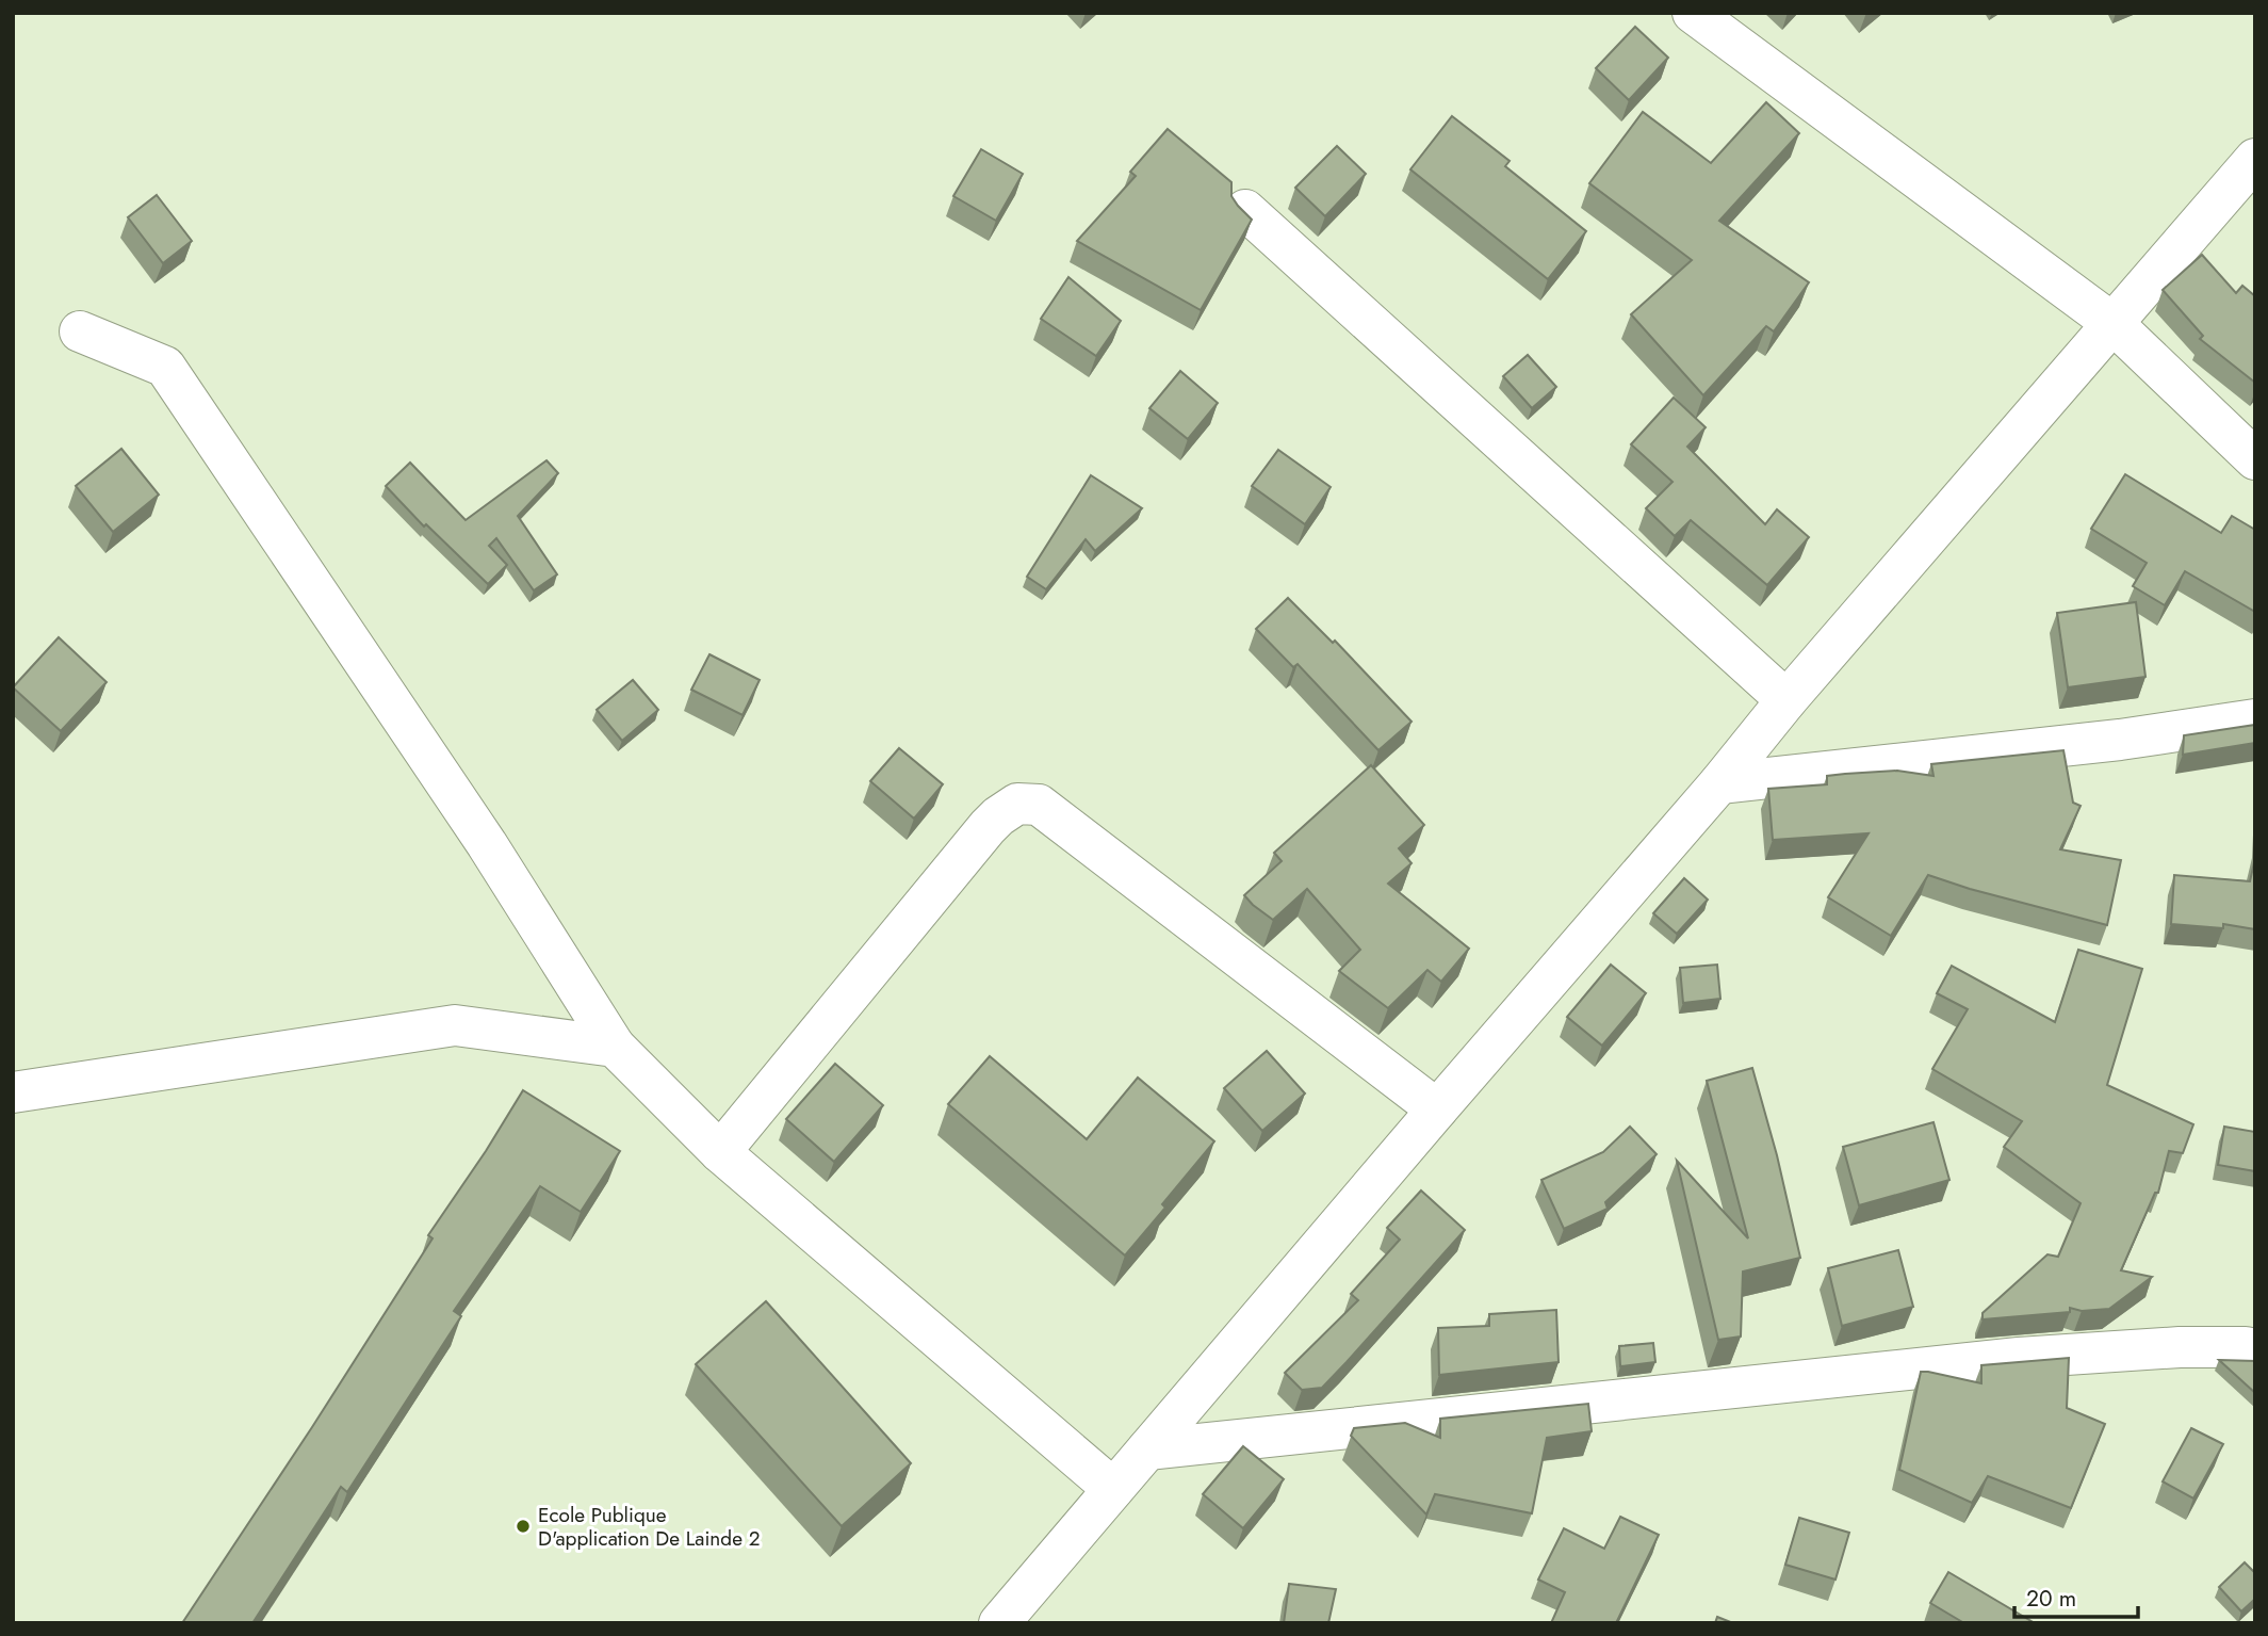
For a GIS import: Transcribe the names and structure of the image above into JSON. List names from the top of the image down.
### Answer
{
  "places": ["Ecole Publique D'application De Lainde 2"],
  "scale_bar": "20 m"
}
